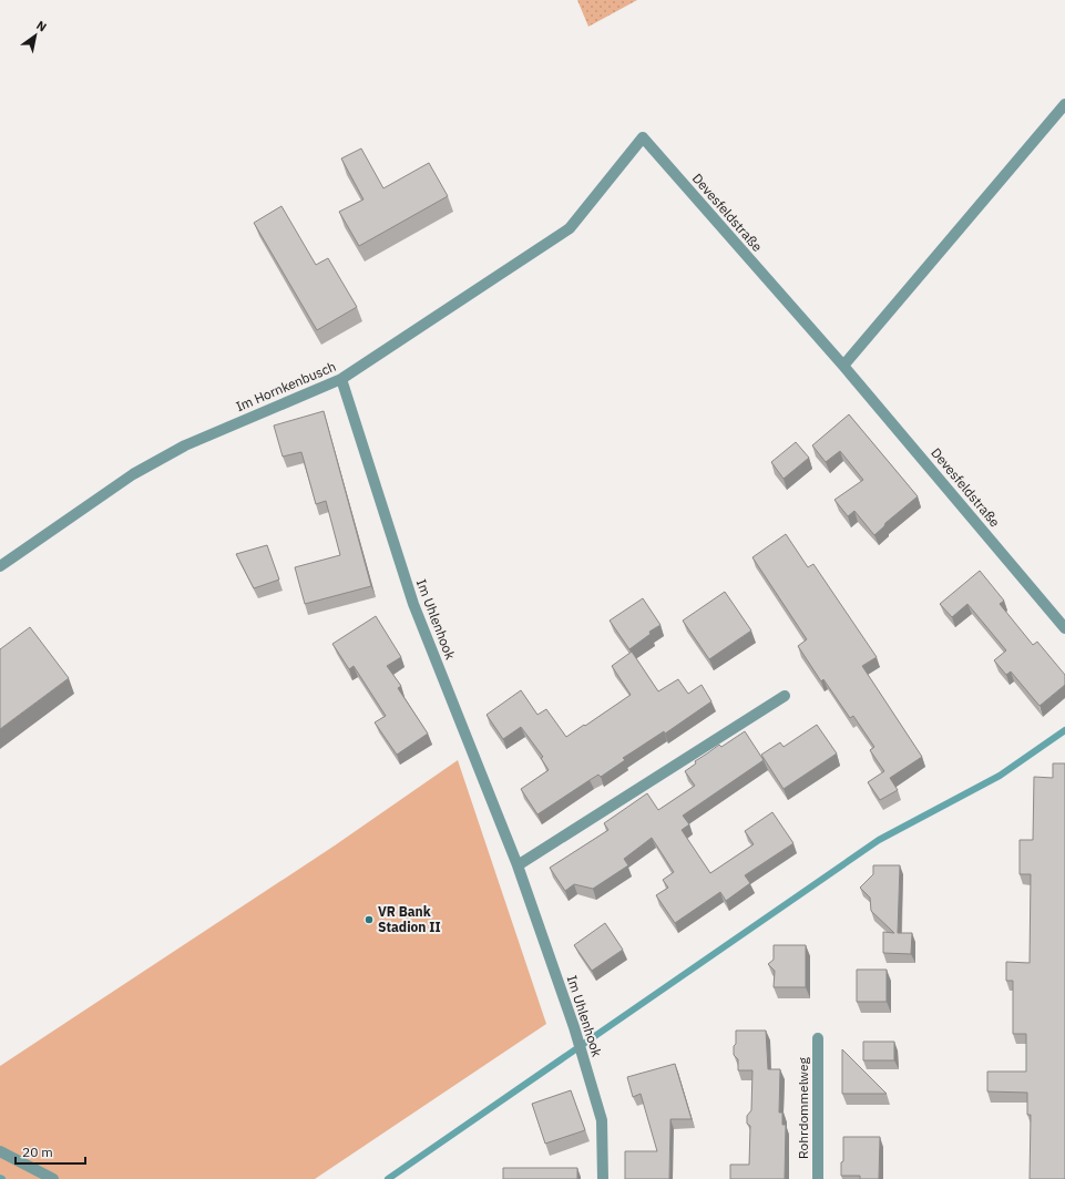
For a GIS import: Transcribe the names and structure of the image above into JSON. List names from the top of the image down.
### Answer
{
  "streets": {
    "street": [
      "Devesfeldstraße",
      "Im Hornkenbusch",
      "Im Uhlenhook",
      "Rohrdommelweg"
    ]
  },
  "crossings": [
    ["Devesfeldstraße", "Im Hornkenbusch"],
    ["Im Hornkenbusch", "Im Uhlenhook"]
  ],
  "places": ["VR Bank Stadion II"],
  "scale_bar": "20 m",
  "north": "top right"
}
